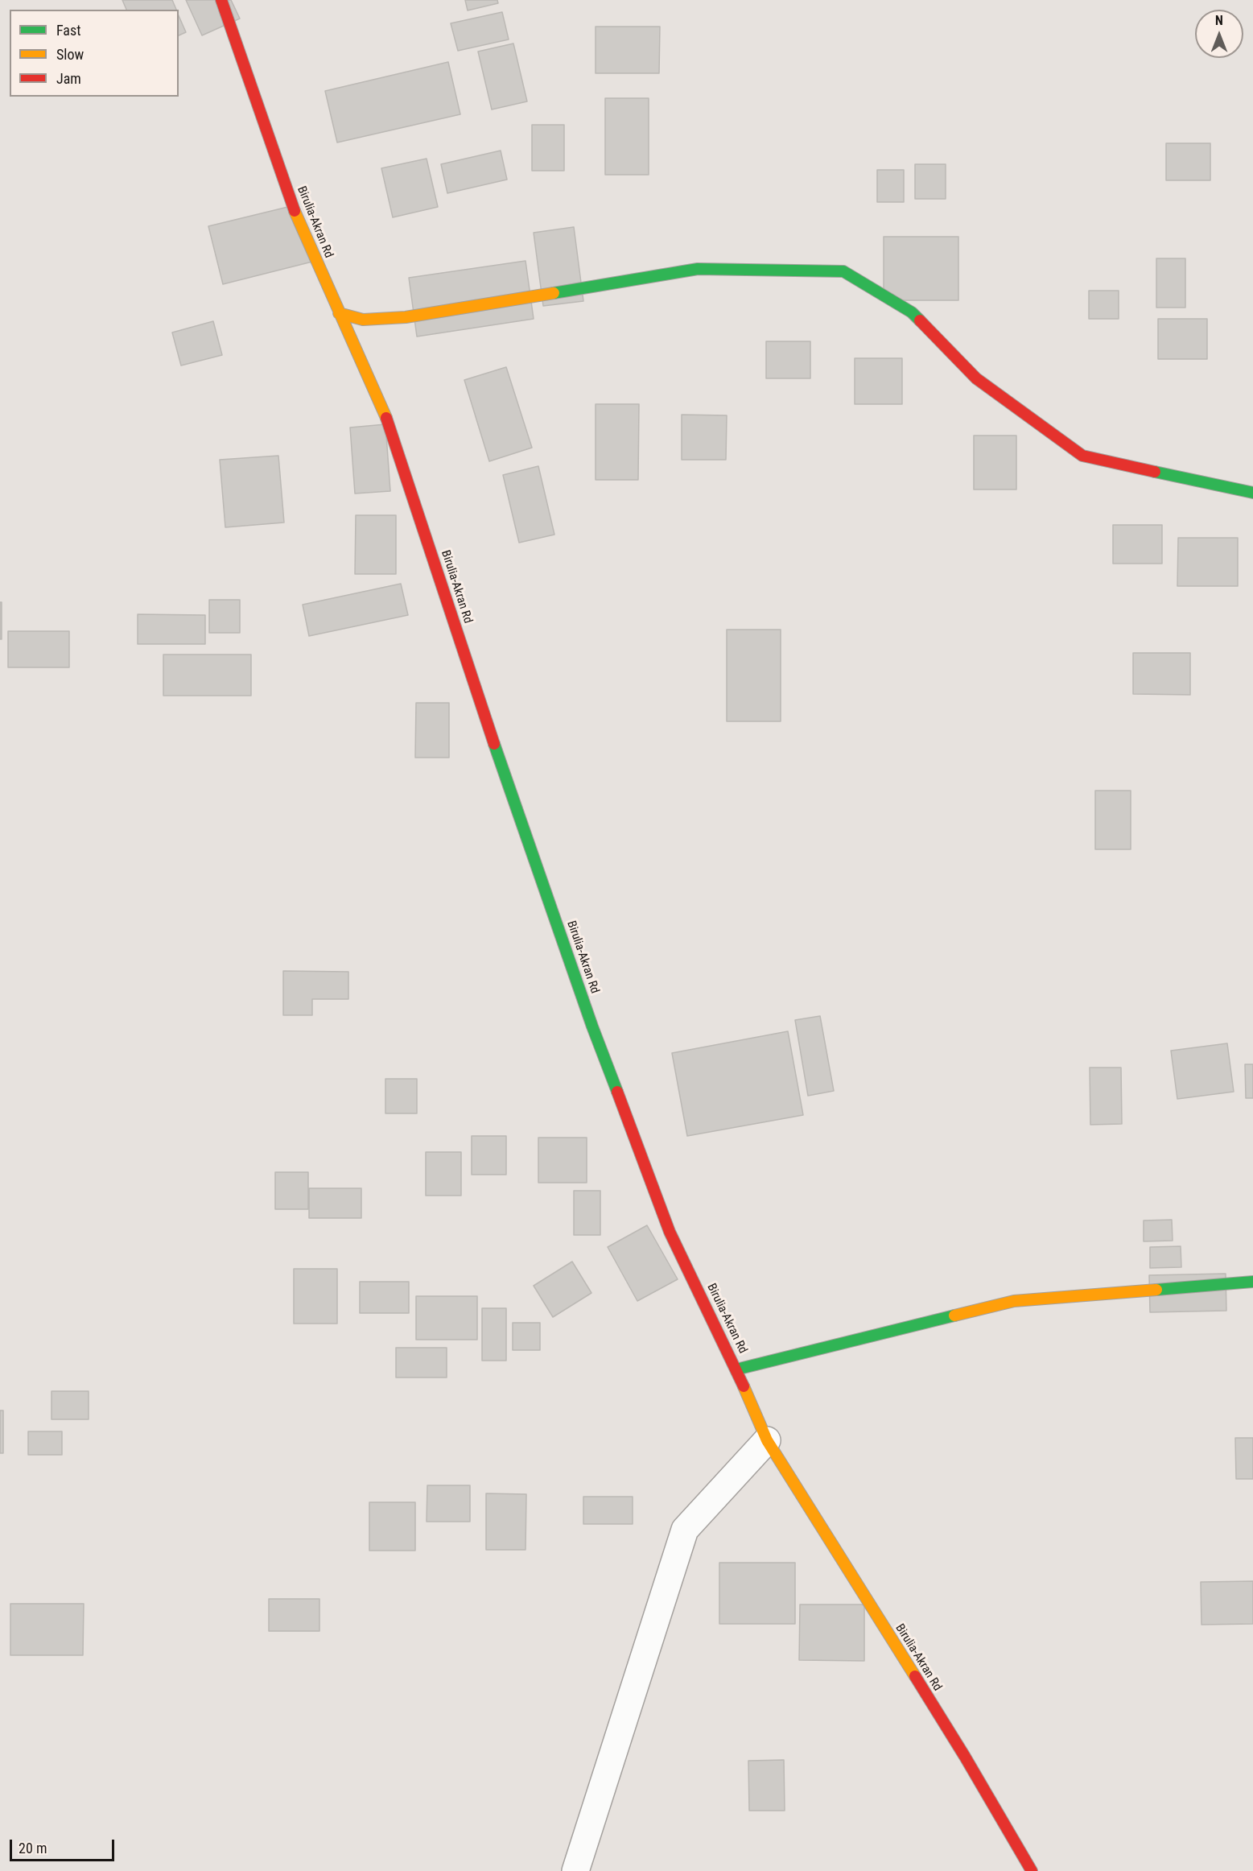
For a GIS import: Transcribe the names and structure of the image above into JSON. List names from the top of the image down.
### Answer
{
  "streets": {
    "street": ["Birulia-Akran Rd"]
  },
  "legend": ["Fast", "Slow", "Jam"],
  "scale_bar": "20 m",
  "north": "top"
}
